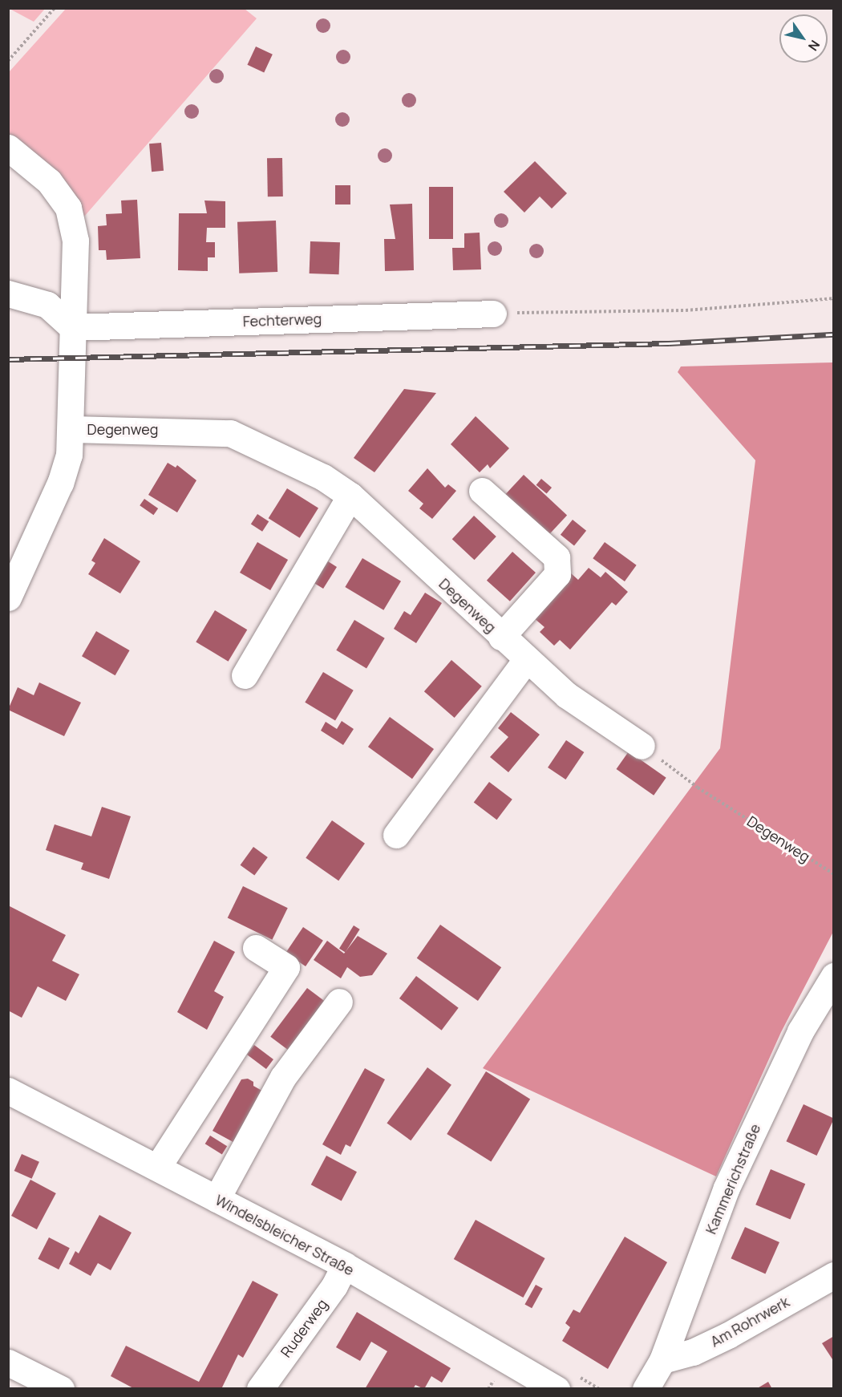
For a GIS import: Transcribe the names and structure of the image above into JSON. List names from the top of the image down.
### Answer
{
  "streets": {
    "street": [
      "Fechterweg",
      "Degenweg",
      "Kammerichstraße",
      "Windelsbleicher Straße",
      "Am Rohrwerk",
      "Ruderweg"
    ]
  },
  "crossings": [
    ["Kammerichstraße", "Am Rohrwerk"],
    ["Windelsbleicher Straße", "Ruderweg"]
  ],
  "north": "bottom right"
}
